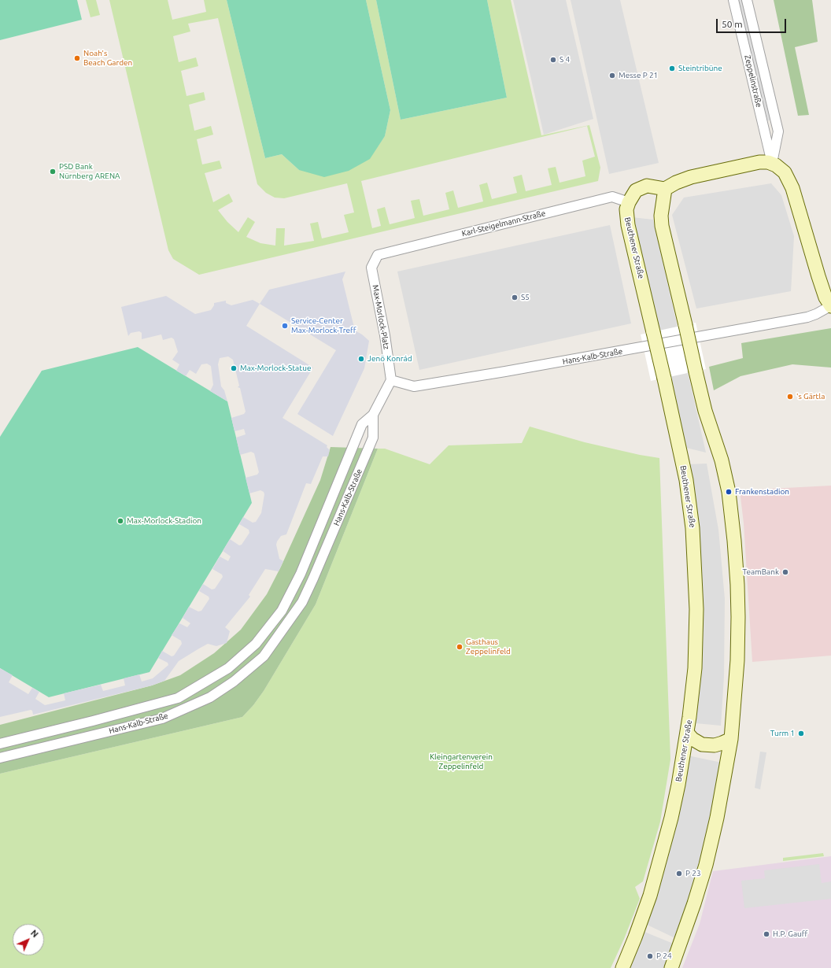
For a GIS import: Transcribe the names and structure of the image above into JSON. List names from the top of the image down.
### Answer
{
  "streets": {
    "main road": ["Beuthener Straße"],
    "street": [
      "Zeppelinstraße",
      "Karl-Steigelmann-Straße",
      "Max-Morlock-Platz",
      "Hans-Kalb-Straße"
    ]
  },
  "crossings": [
    ["Karl-Steigelmann-Straße", "Beuthener Straße"],
    ["Karl-Steigelmann-Straße", "Max-Morlock-Platz"],
    ["Max-Morlock-Platz", "Hans-Kalb-Straße"]
  ],
  "parks": ["Kleingartenverein Zeppelinfeld"],
  "places": [
    "Noah's Beach Garden",
    "S 4",
    "Steintribüne",
    "Messe P 21",
    "PSD Bank Nürnberg ARENA",
    "S5",
    "Service-Center Max-Morlock-Treff",
    "Jenö Konrád",
    "Max-Morlock-Statue",
    "'s Gärtla",
    "Frankenstadion",
    "Max-Morlock-Stadion",
    "TeamBank",
    "Gasthaus Zeppelinfeld",
    "Turm 1",
    "P 23",
    "H.P. Gauff",
    "P 24"
  ],
  "scale_bar": "50 m",
  "north": "top right"
}
